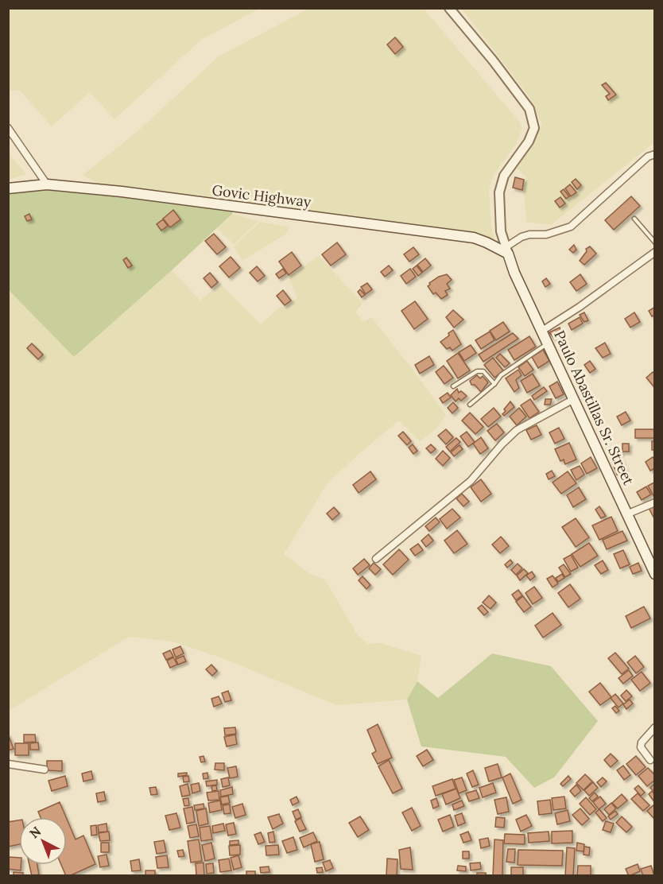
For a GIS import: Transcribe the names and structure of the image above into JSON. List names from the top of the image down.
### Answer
{
  "streets": {
    "main road": ["Govic Highway", "Paulo Abastillas Sr. Street"]
  },
  "crossings": [
    ["Govic Highway", "Paulo Abastillas Sr. Street"]
  ],
  "north": "top left"
}
